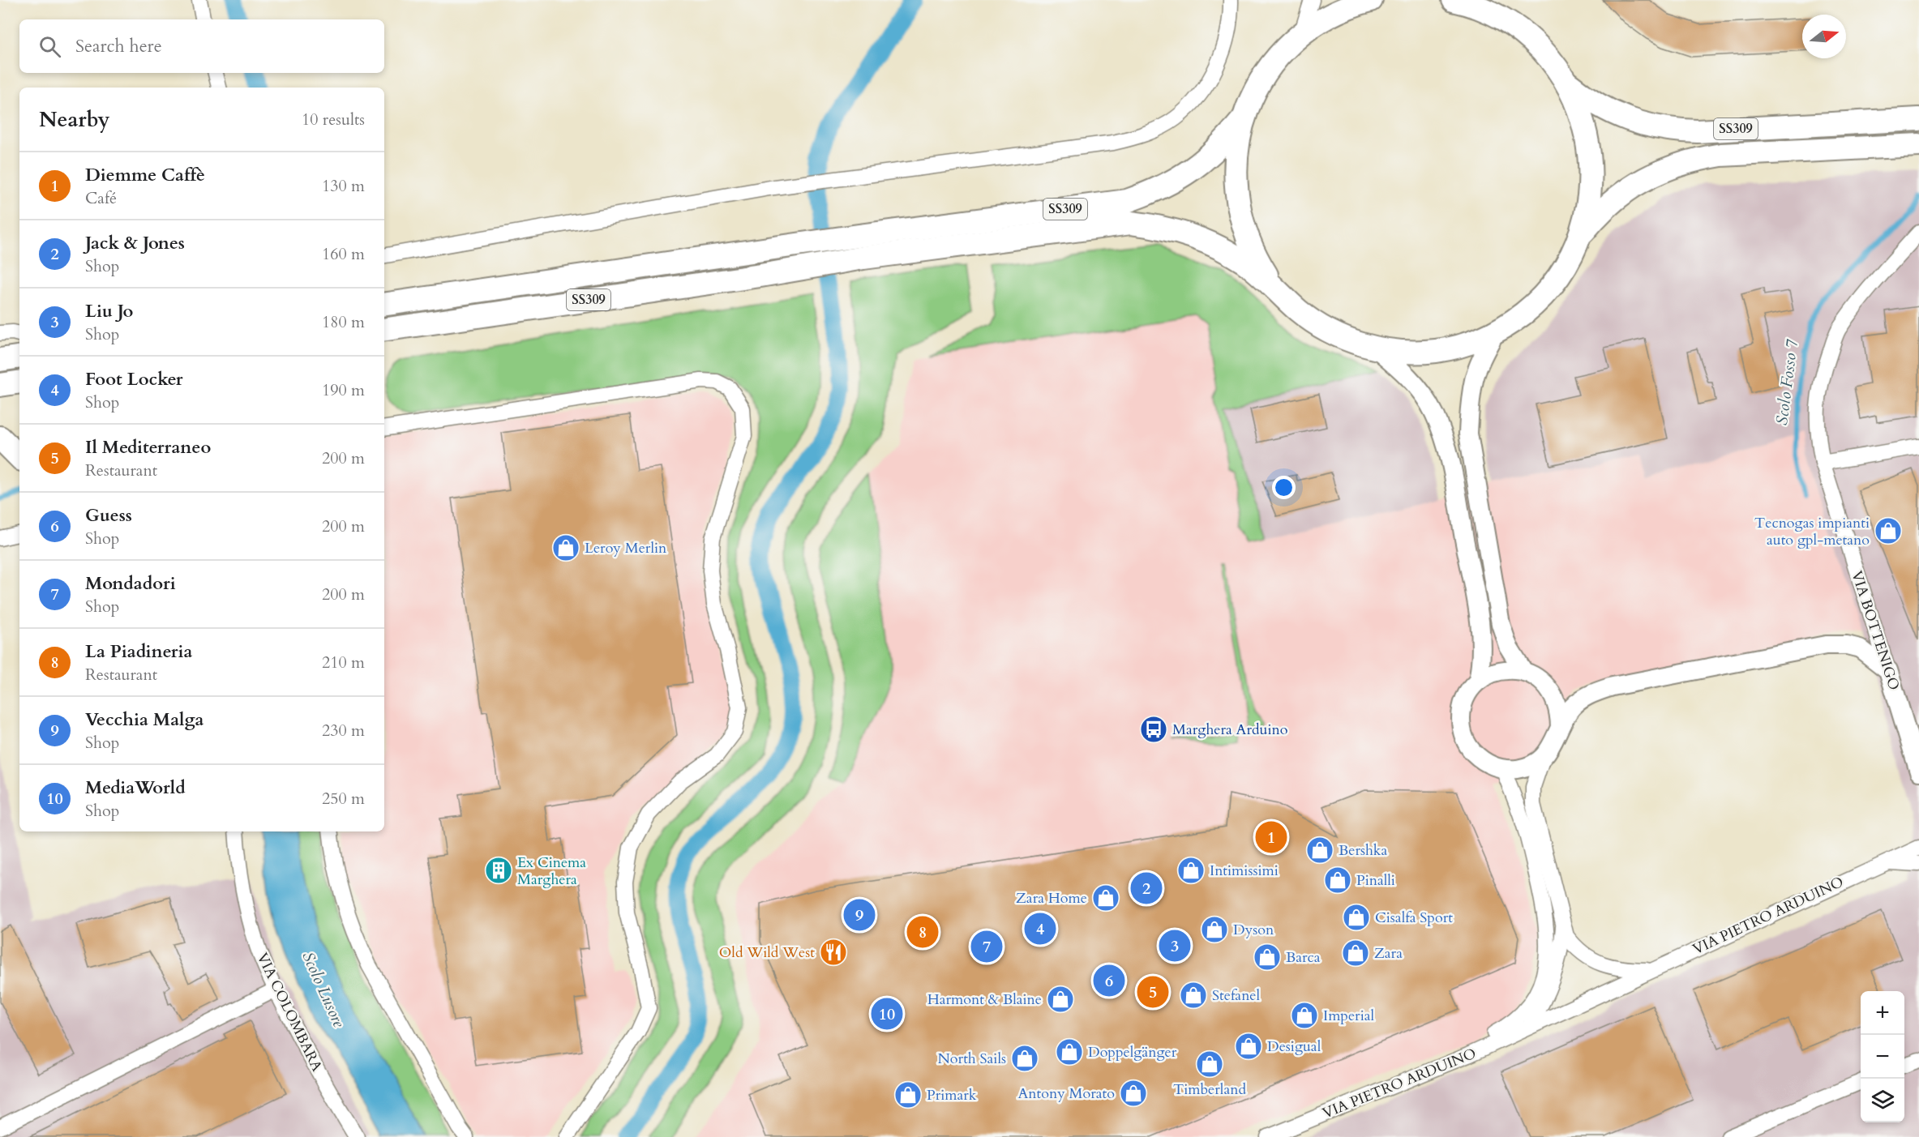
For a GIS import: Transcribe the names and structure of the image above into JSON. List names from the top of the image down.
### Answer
{
  "streets": {
    "main road": ["SS309"],
    "street": ["VIA BOTTENIGO", "VIA PIETRO ARDUINO", "VIA COLOMBARA"]
  },
  "water": ["Scolo Fosso 7", "Scolo Lusore"],
  "places": {
    "shop": [
      "Tecnogas impianti auto gpl-metano",
      "Leroy Merlin",
      "Bershka",
      "Intimissimi",
      "Pinalli",
      "Zara Home",
      "Cisalfa Sport",
      "Dyson",
      "Zara",
      "Barca",
      "Stefanel",
      "Harmont & Blaine",
      "Imperial",
      "Desigual",
      "Doppelgänger",
      "North Sails",
      "Timberland",
      "Antony Morato",
      "Primark"
    ],
    "bus stop": ["Marghera Arduino"],
    "building": ["Ex Cinema Marghera"],
    "restaurant": ["Old Wild West"]
  },
  "north": "right",
  "page": {
    "search": "Search here",
    "heading": ["Nearby", "10 results"],
    "list": [
      {
        "mark": "1",
        "name": "Diemme Caffè",
        "note": "Café",
        "value": "130 m"
      },
      {
        "mark": "2",
        "name": "Jack & Jones",
        "note": "Shop",
        "value": "160 m"
      },
      {
        "mark": "3",
        "name": "Liu Jo",
        "note": "Shop",
        "value": "180 m"
      },
      {
        "mark": "4",
        "name": "Foot Locker",
        "note": "Shop",
        "value": "190 m"
      },
      {
        "mark": "5",
        "name": "Il Mediterraneo",
        "note": "Restaurant",
        "value": "200 m"
      },
      {
        "mark": "6",
        "name": "Guess",
        "note": "Shop",
        "value": "200 m"
      },
      {
        "mark": "7",
        "name": "Mondadori",
        "note": "Shop",
        "value": "200 m"
      },
      {
        "mark": "8",
        "name": "La Piadineria",
        "note": "Restaurant",
        "value": "210 m"
      },
      {
        "mark": "9",
        "name": "Vecchia Malga",
        "note": "Shop",
        "value": "230 m"
      },
      {
        "mark": "10",
        "name": "MediaWorld",
        "note": "Shop",
        "value": "250 m"
      }
    ],
    "pins": [
      "1",
      "2",
      "9",
      "4",
      "8",
      "3",
      "7",
      "6",
      "5",
      "10"
    ],
    "map_buttons": ["+", "−"]
  }
}
